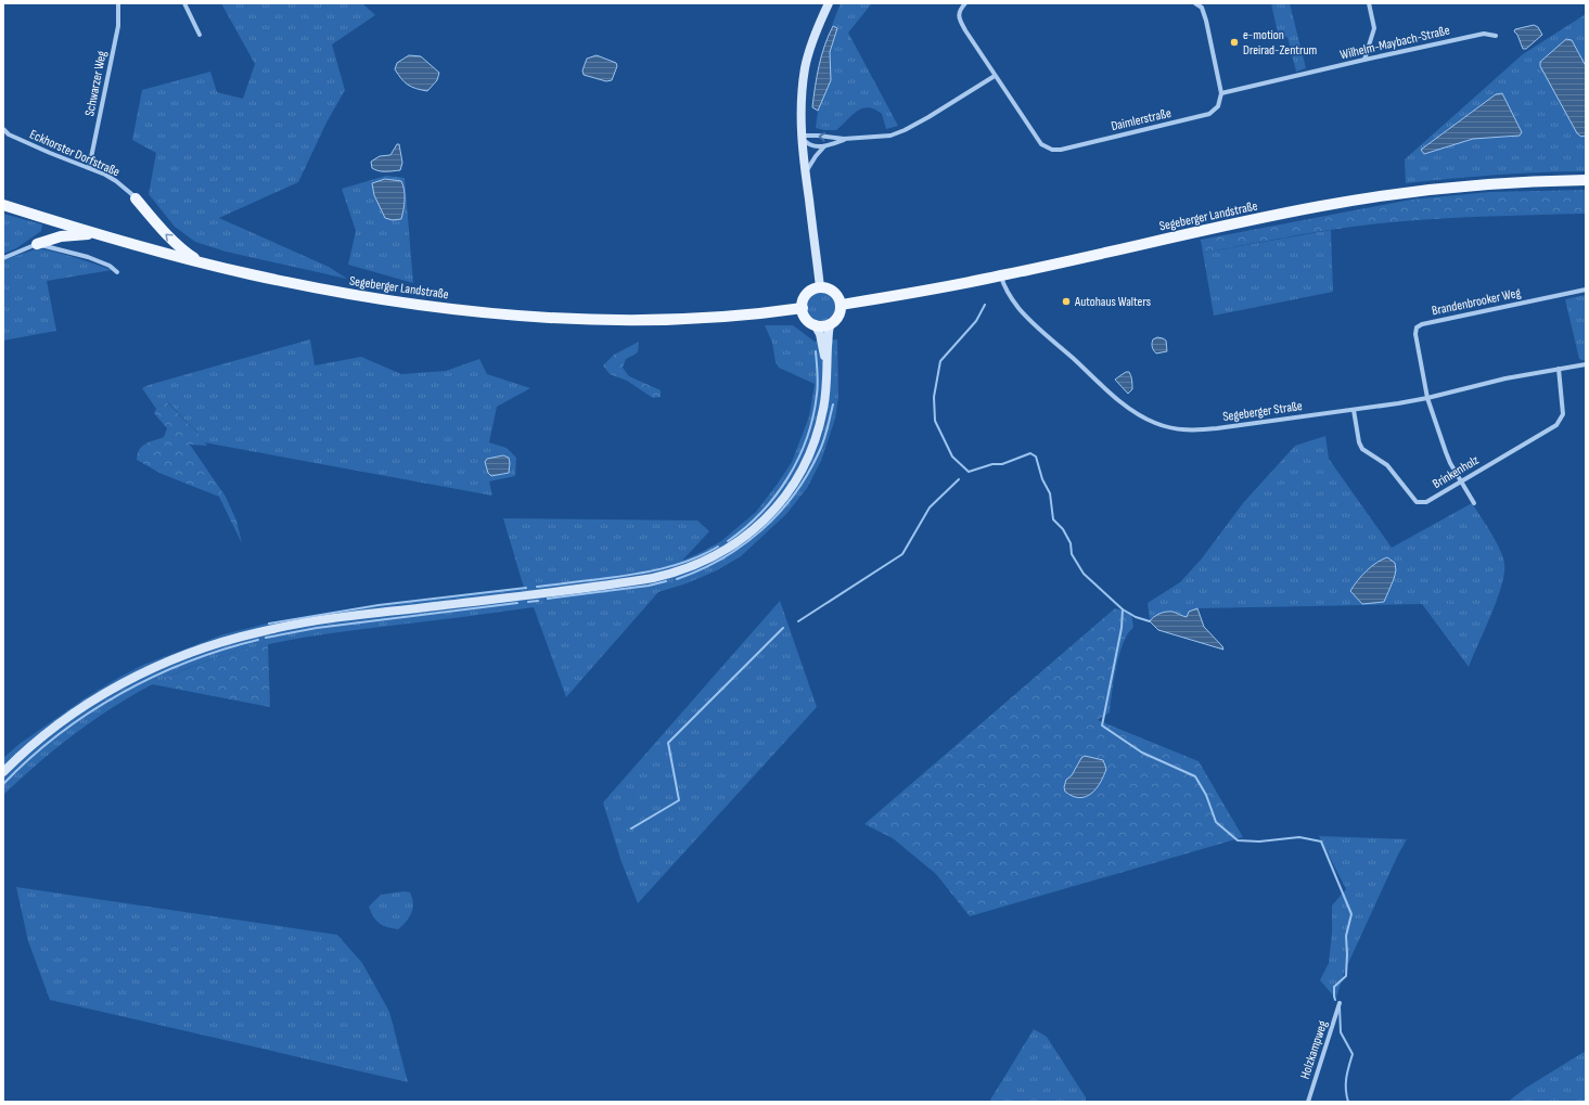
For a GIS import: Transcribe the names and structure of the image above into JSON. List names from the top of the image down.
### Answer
{
  "streets": {
    "main road": ["Segeberger Landstraße"],
    "street": [
      "Wilhelm-Maybach-Straße",
      "Schwarzer Weg",
      "Daimlerstraße",
      "Eckhorster Dorfstraße",
      "Brandenbrooker Weg",
      "Segeberger Straße",
      "Brinkenholz",
      "Holzkampweg"
    ]
  },
  "crossings": [
    ["Wilhelm-Maybach-Straße", "Daimlerstraße"],
    ["Schwarzer Weg", "Eckhorster Dorfstraße"],
    ["Segeberger Landstraße", "Segeberger Straße"],
    ["Brandenbrooker Weg", "Segeberger Straße"],
    ["Segeberger Straße", "Brinkenholz"]
  ],
  "places": ["e-motion Dreirad-Zentrum", "Autohaus Walters"]
}
